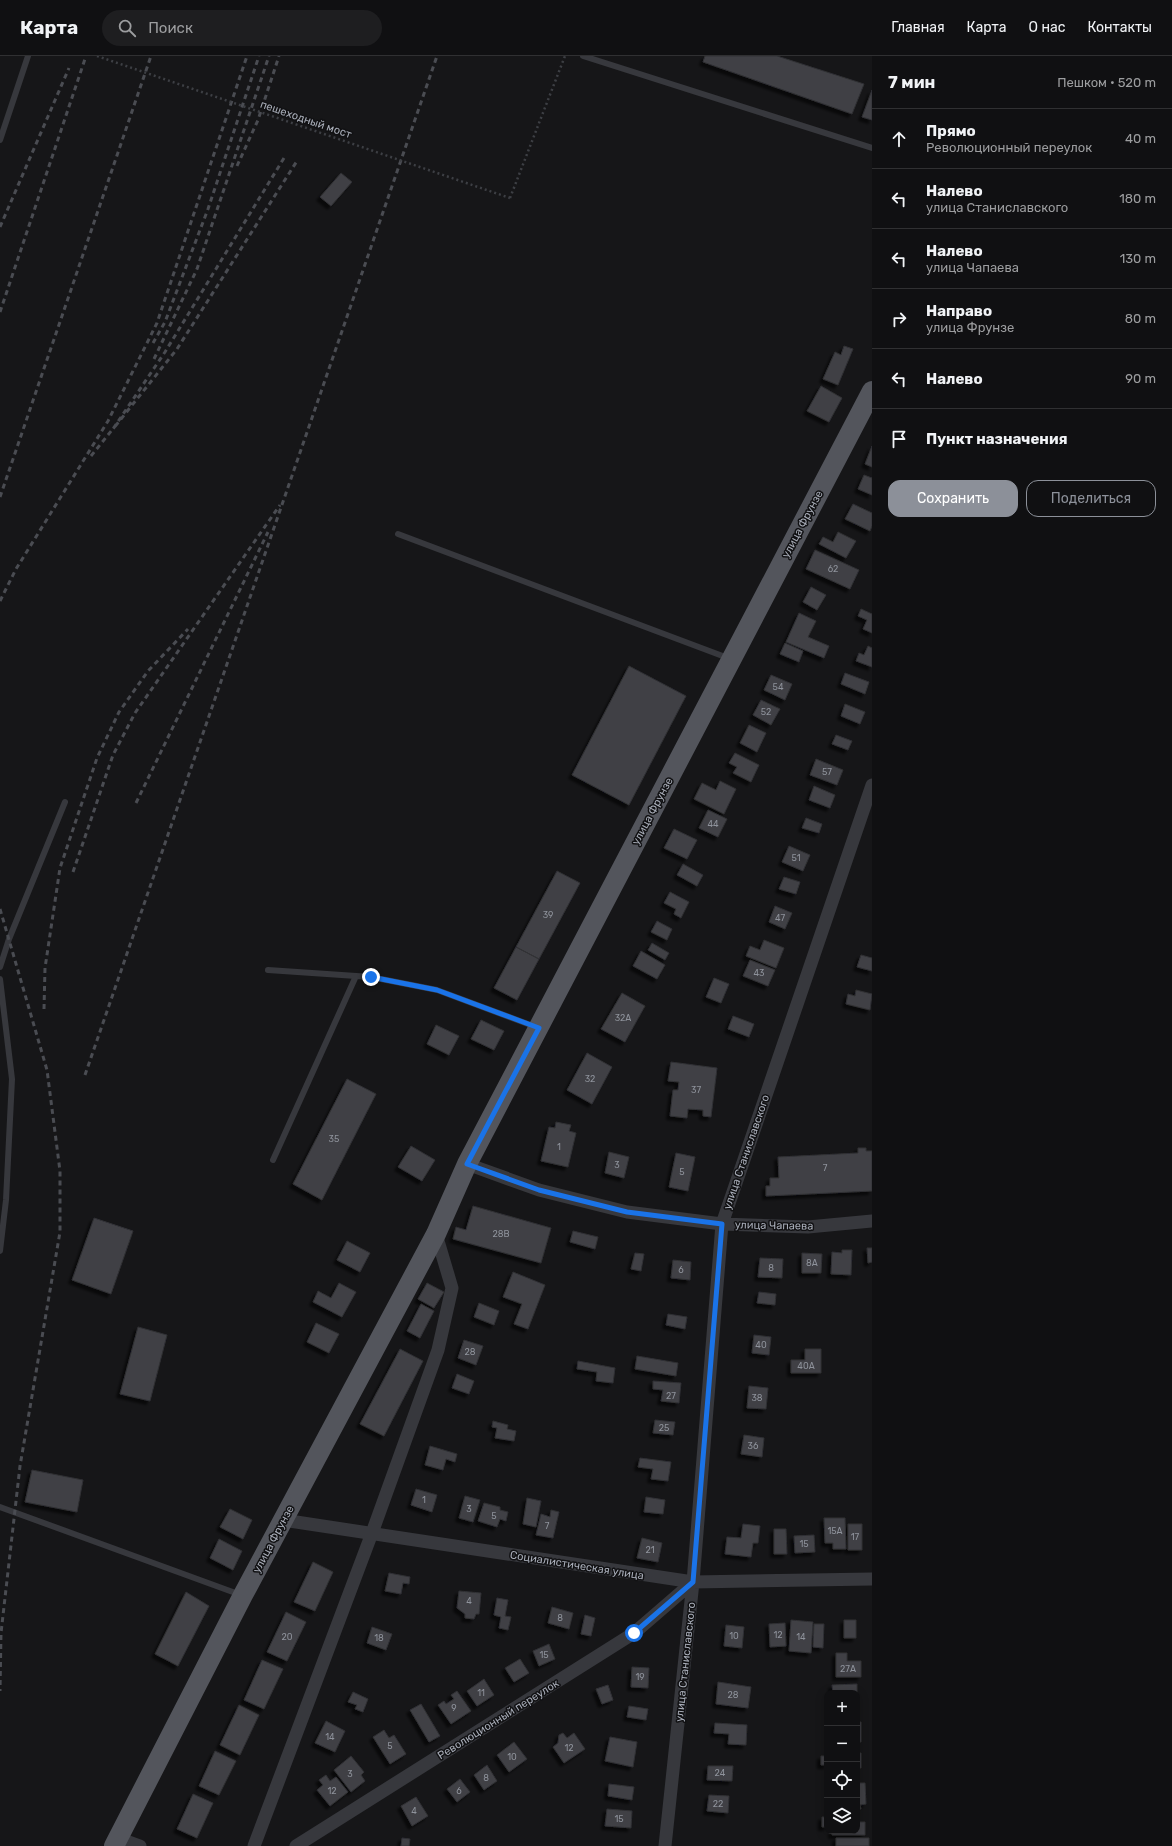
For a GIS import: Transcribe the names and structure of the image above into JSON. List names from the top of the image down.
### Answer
{
  "streets": {
    "main road": ["улица Фрунзе"],
    "street": [
      "улица Станиславского",
      "улица Чапаева",
      "Социалистическая улица",
      "Революционный переулок"
    ],
    "path": ["пешеходный мост"]
  },
  "crossings": [
    ["улица Фрунзе", "улица Чапаева"],
    ["улица Фрунзе", "Социалистическая улица"],
    ["улица Станиславского", "улица Чапаева"],
    ["улица Станиславского", "Социалистическая улица"],
    ["улица Станиславского", "Революционный переулок"],
    ["Социалистическая улица", "Революционный переулок"]
  ],
  "house_numbers": [
    "62",
    "54",
    "52",
    "57",
    "44",
    "51",
    "39",
    "47",
    "43",
    "32А",
    "32",
    "37",
    "35",
    "1",
    "3",
    "7",
    "5",
    "28В",
    "8А",
    "8",
    "6",
    "40",
    "28",
    "40А",
    "27",
    "38",
    "25",
    "36",
    "1",
    "3",
    "5",
    "7",
    "15А",
    "17",
    "15",
    "21",
    "4",
    "8",
    "12",
    "10",
    "20",
    "14",
    "18",
    "15",
    "27А",
    "19",
    "11",
    "28",
    "9",
    "14",
    "5",
    "12",
    "10",
    "24",
    "3",
    "8",
    "12",
    "6",
    "22",
    "4",
    "15"
  ],
  "page": {
    "header": "Карта",
    "search": "Поиск",
    "nav": [
      "Главная",
      "Карта",
      "О нас",
      "Контакты"
    ],
    "heading": ["7 мин", "Пешком · 520 m"],
    "list": [
      ["Прямо", "Революционный переулок", "40 m"],
      ["Налево", "улица Станиславского", "180 m"],
      ["Налево", "улица Чапаева", "130 m"],
      ["Направо", "улица Фрунзе", "80 m"],
      ["Налево", "90 m"],
      "Пункт назначения"
    ],
    "buttons": ["Сохранить", "Поделиться"],
    "map_buttons": ["+", "−"]
  }
}
